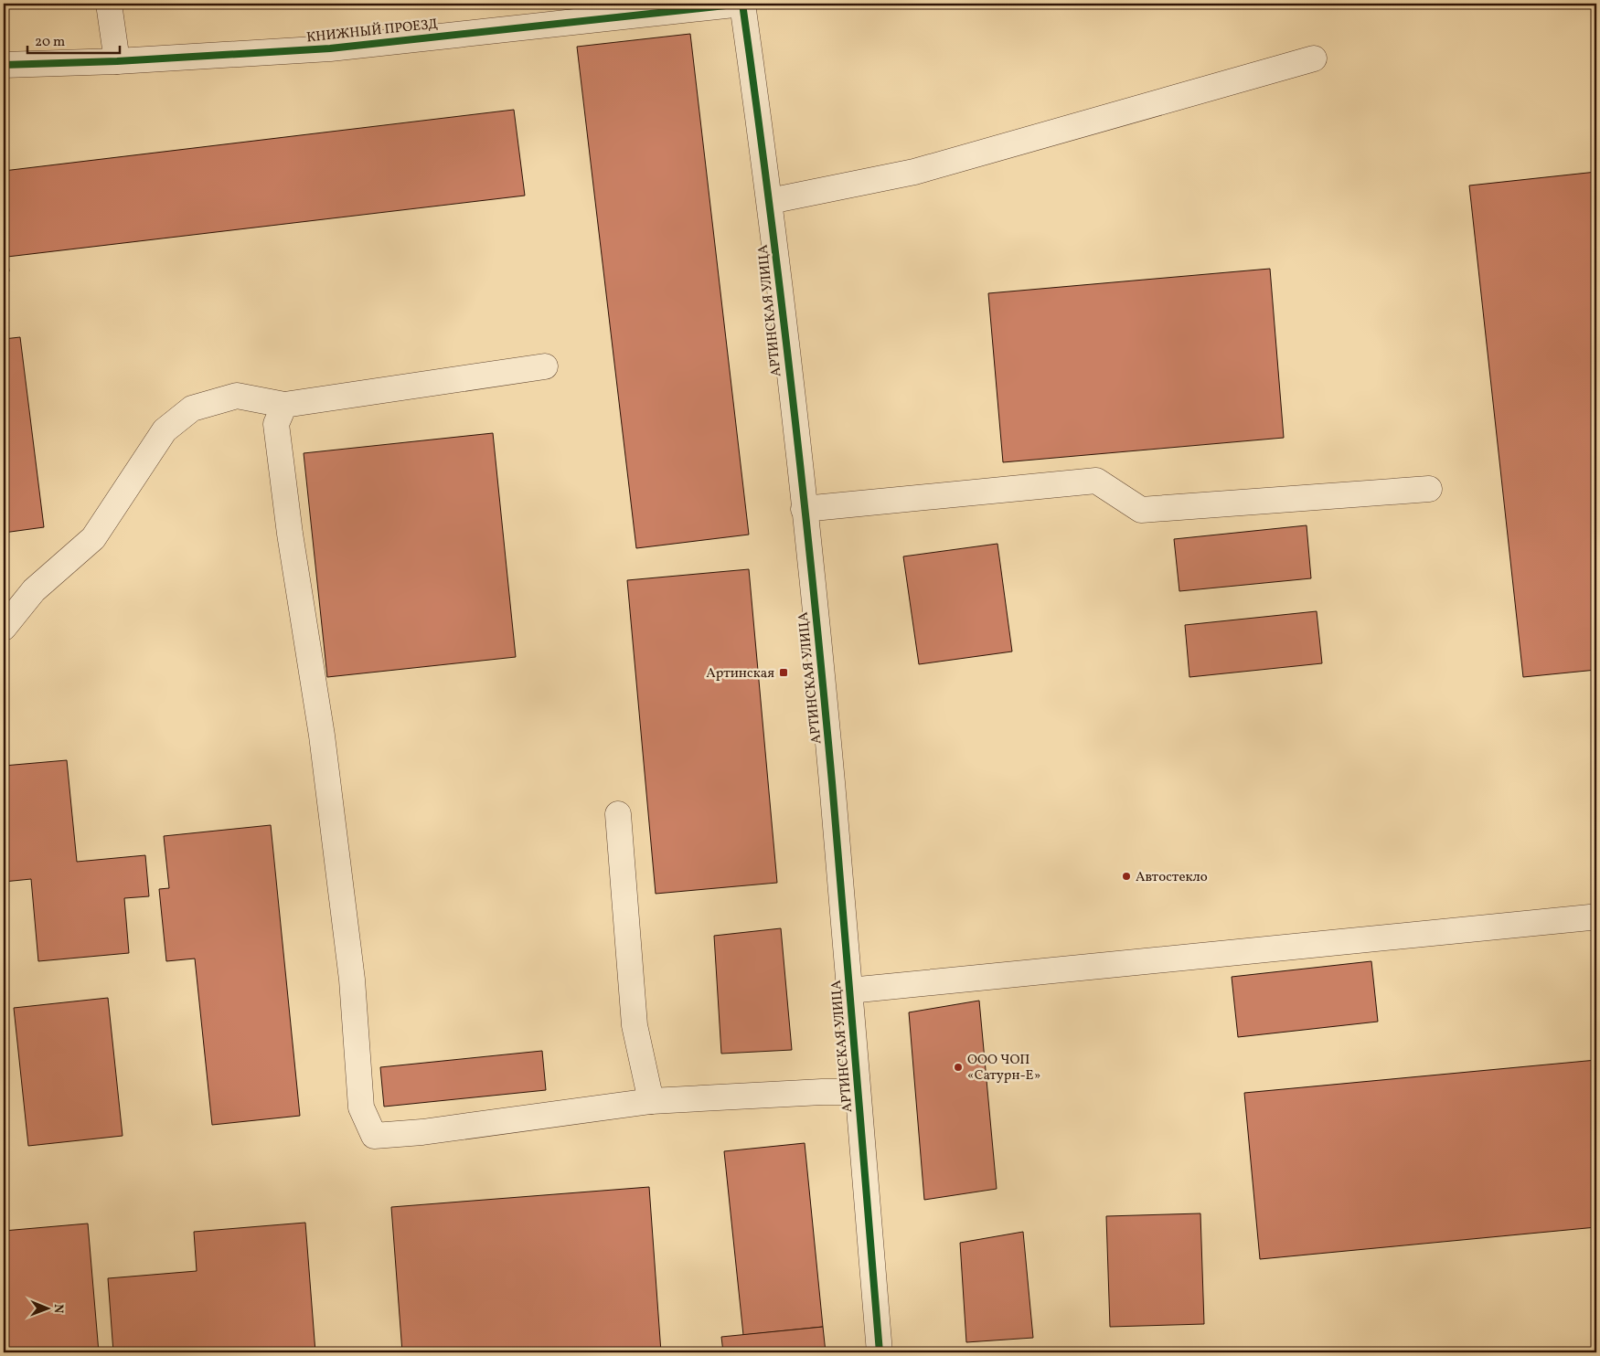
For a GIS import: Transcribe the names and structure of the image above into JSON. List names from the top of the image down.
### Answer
{
  "streets": {
    "street": ["КНИЖНЫЙ ПРОЕЗД", "АРТИНСКАЯ УЛИЦА"]
  },
  "crossings": [
    ["КНИЖНЫЙ ПРОЕЗД", "АРТИНСКАЯ УЛИЦА"]
  ],
  "places": {
    "transit": ["Артинская"],
    "other": ["Автостекло", "ООО ЧОП «Сатурн-Е»"]
  },
  "scale_bar": "20 m",
  "north": "right"
}
